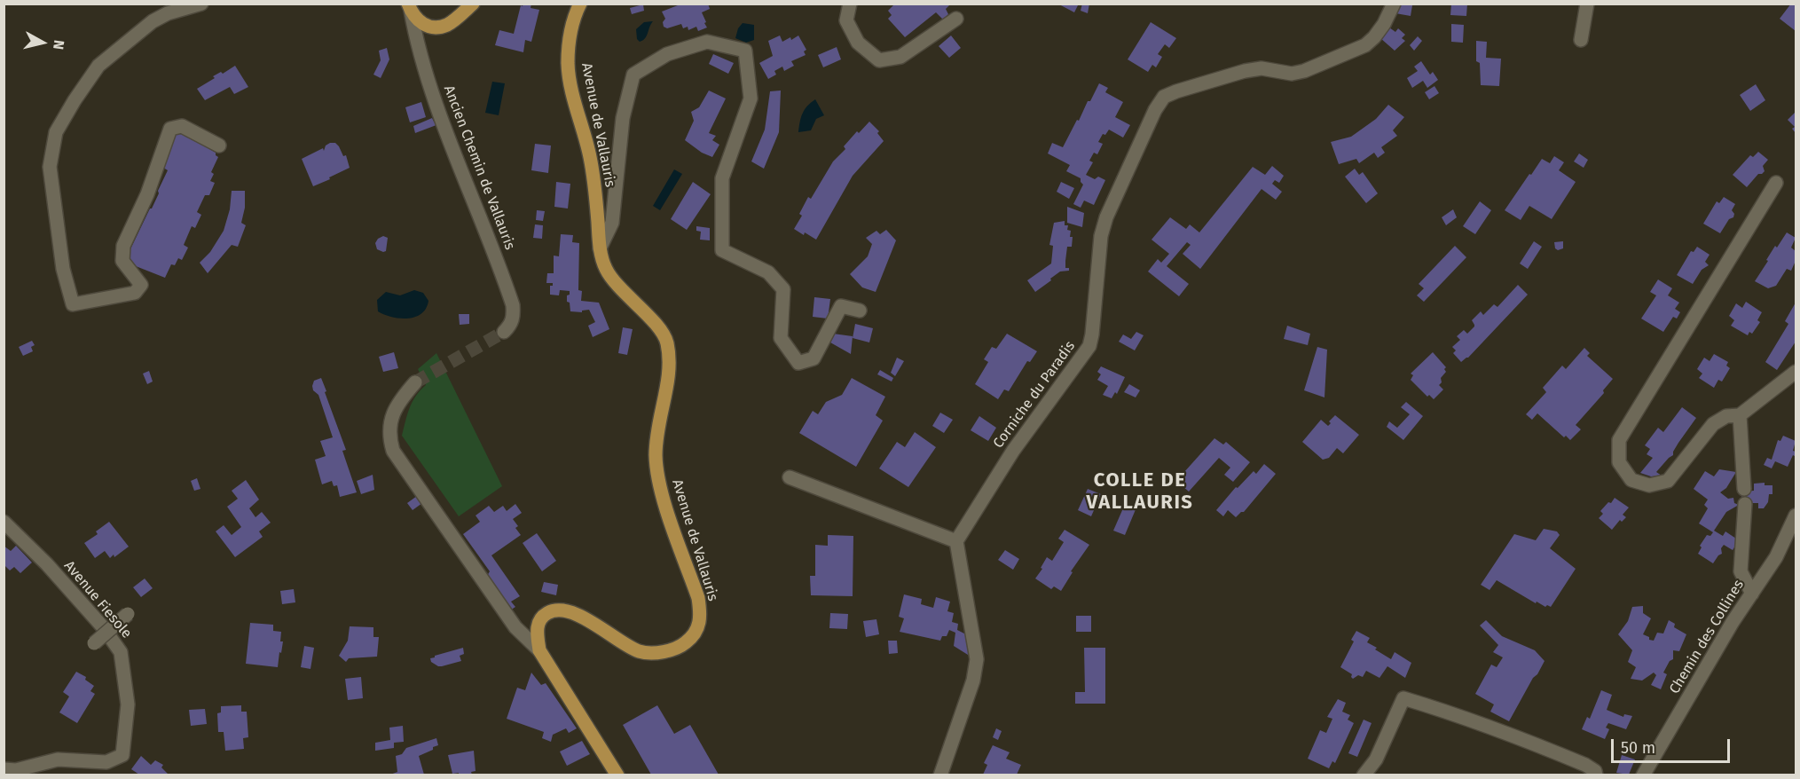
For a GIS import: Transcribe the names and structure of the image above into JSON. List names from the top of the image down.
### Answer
{
  "streets": {
    "main road": ["Avenue de Vallauris"],
    "street": [
      "Ancien Chemin de Vallauris",
      "Corniche du Paradis",
      "Avenue Fiesole",
      "Chemin des Collines"
    ]
  },
  "districts": ["COLLE DE VALLAURIS"],
  "scale_bar": "50 m",
  "north": "right"
}
